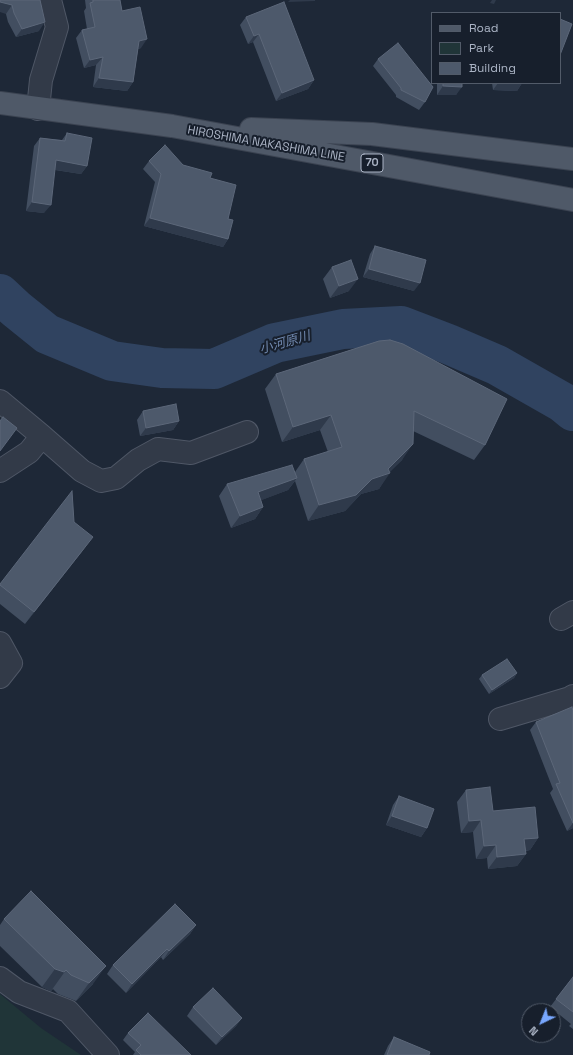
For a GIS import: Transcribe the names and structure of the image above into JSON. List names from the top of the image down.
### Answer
{
  "streets": {
    "main road": ["HIROSHIMA NAKASHIMA LINE", "70"]
  },
  "water": ["小河原川"],
  "legend": ["Road", "Park", "Building"],
  "north": "bottom left"
}
